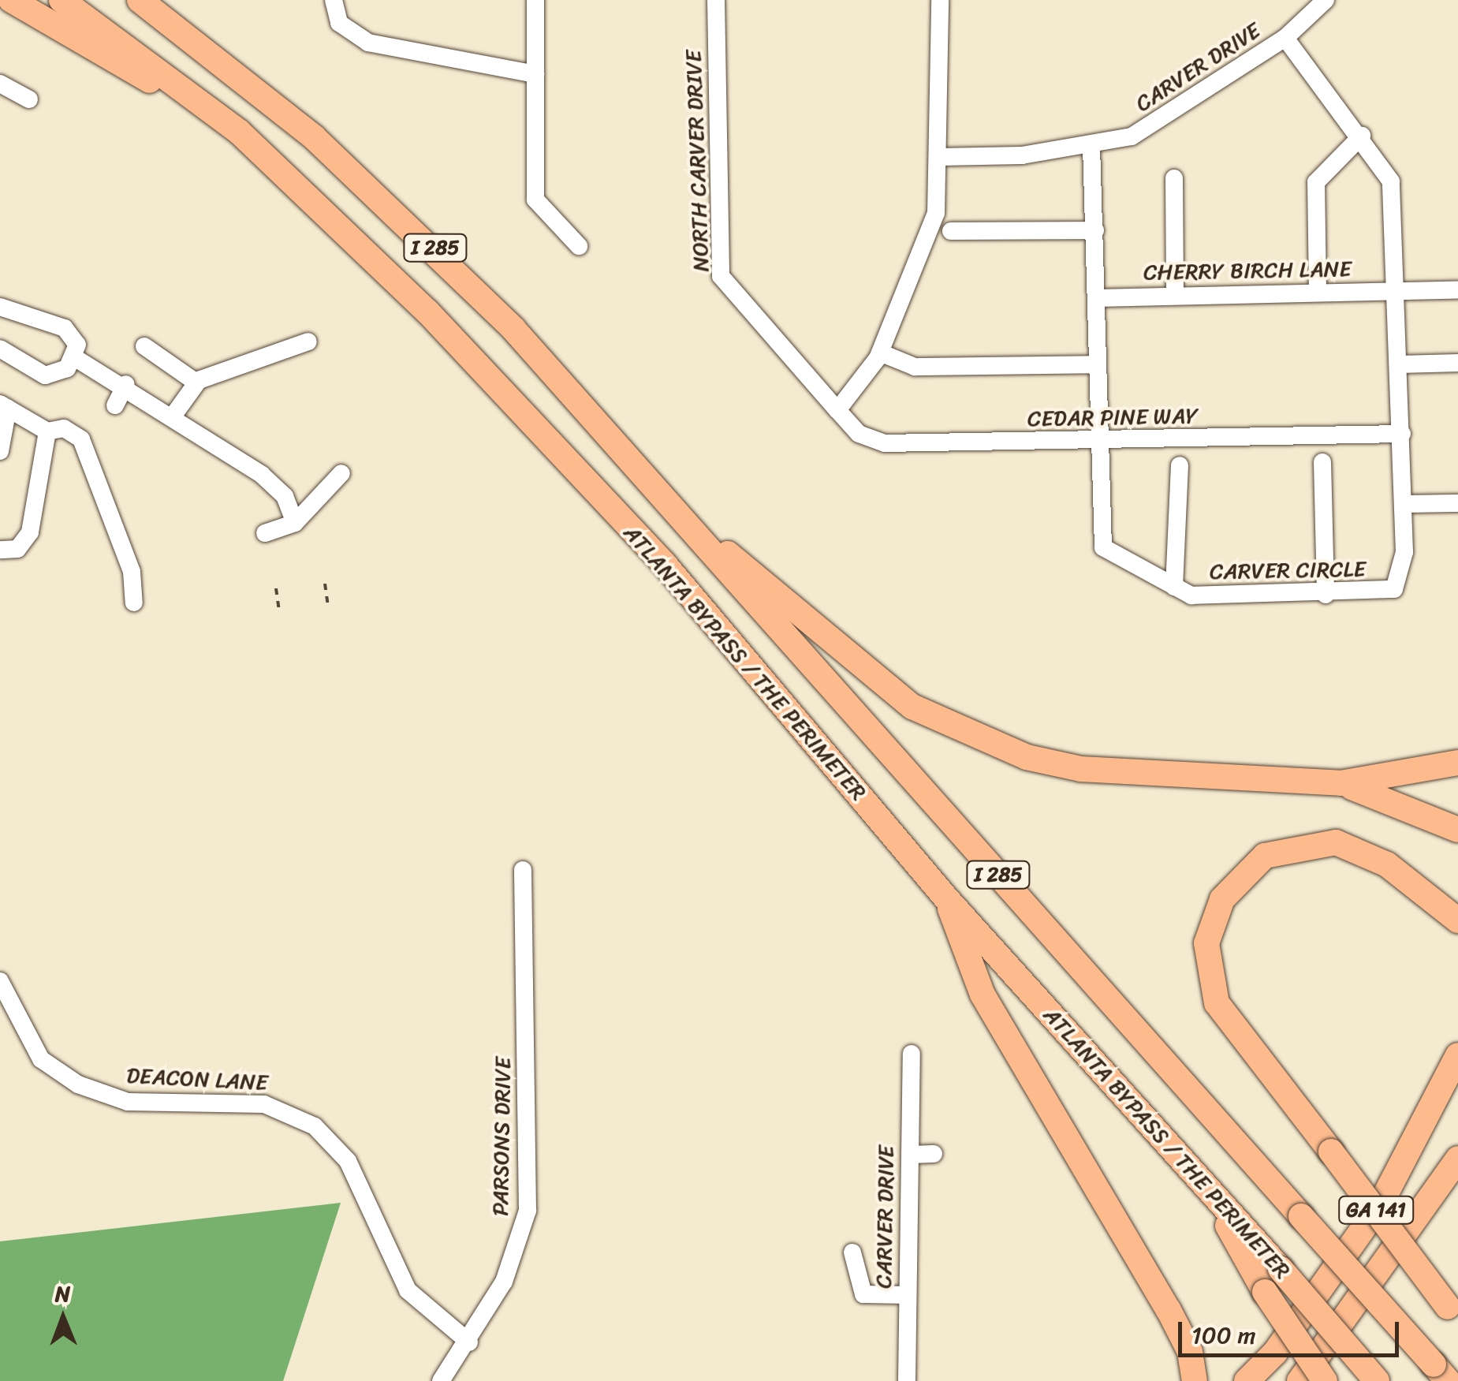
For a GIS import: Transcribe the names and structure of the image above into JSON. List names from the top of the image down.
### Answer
{
  "streets": {
    "highway": ["I 285", "ATLANTA BYPASS / THE PERIMETER", "GA 141"],
    "street": [
      "CARVER DRIVE",
      "NORTH CARVER DRIVE",
      "CHERRY BIRCH LANE",
      "CEDAR PINE WAY",
      "CARVER CIRCLE",
      "DEACON LANE",
      "PARSONS DRIVE"
    ]
  },
  "crossings": [
    ["CARVER DRIVE", "CARVER CIRCLE"],
    ["NORTH CARVER DRIVE", "CEDAR PINE WAY"],
    ["CHERRY BIRCH LANE", "CARVER CIRCLE"],
    ["CEDAR PINE WAY", "CARVER CIRCLE"],
    ["DEACON LANE", "PARSONS DRIVE"]
  ],
  "scale_bar": "100 m",
  "north": "top"
}
